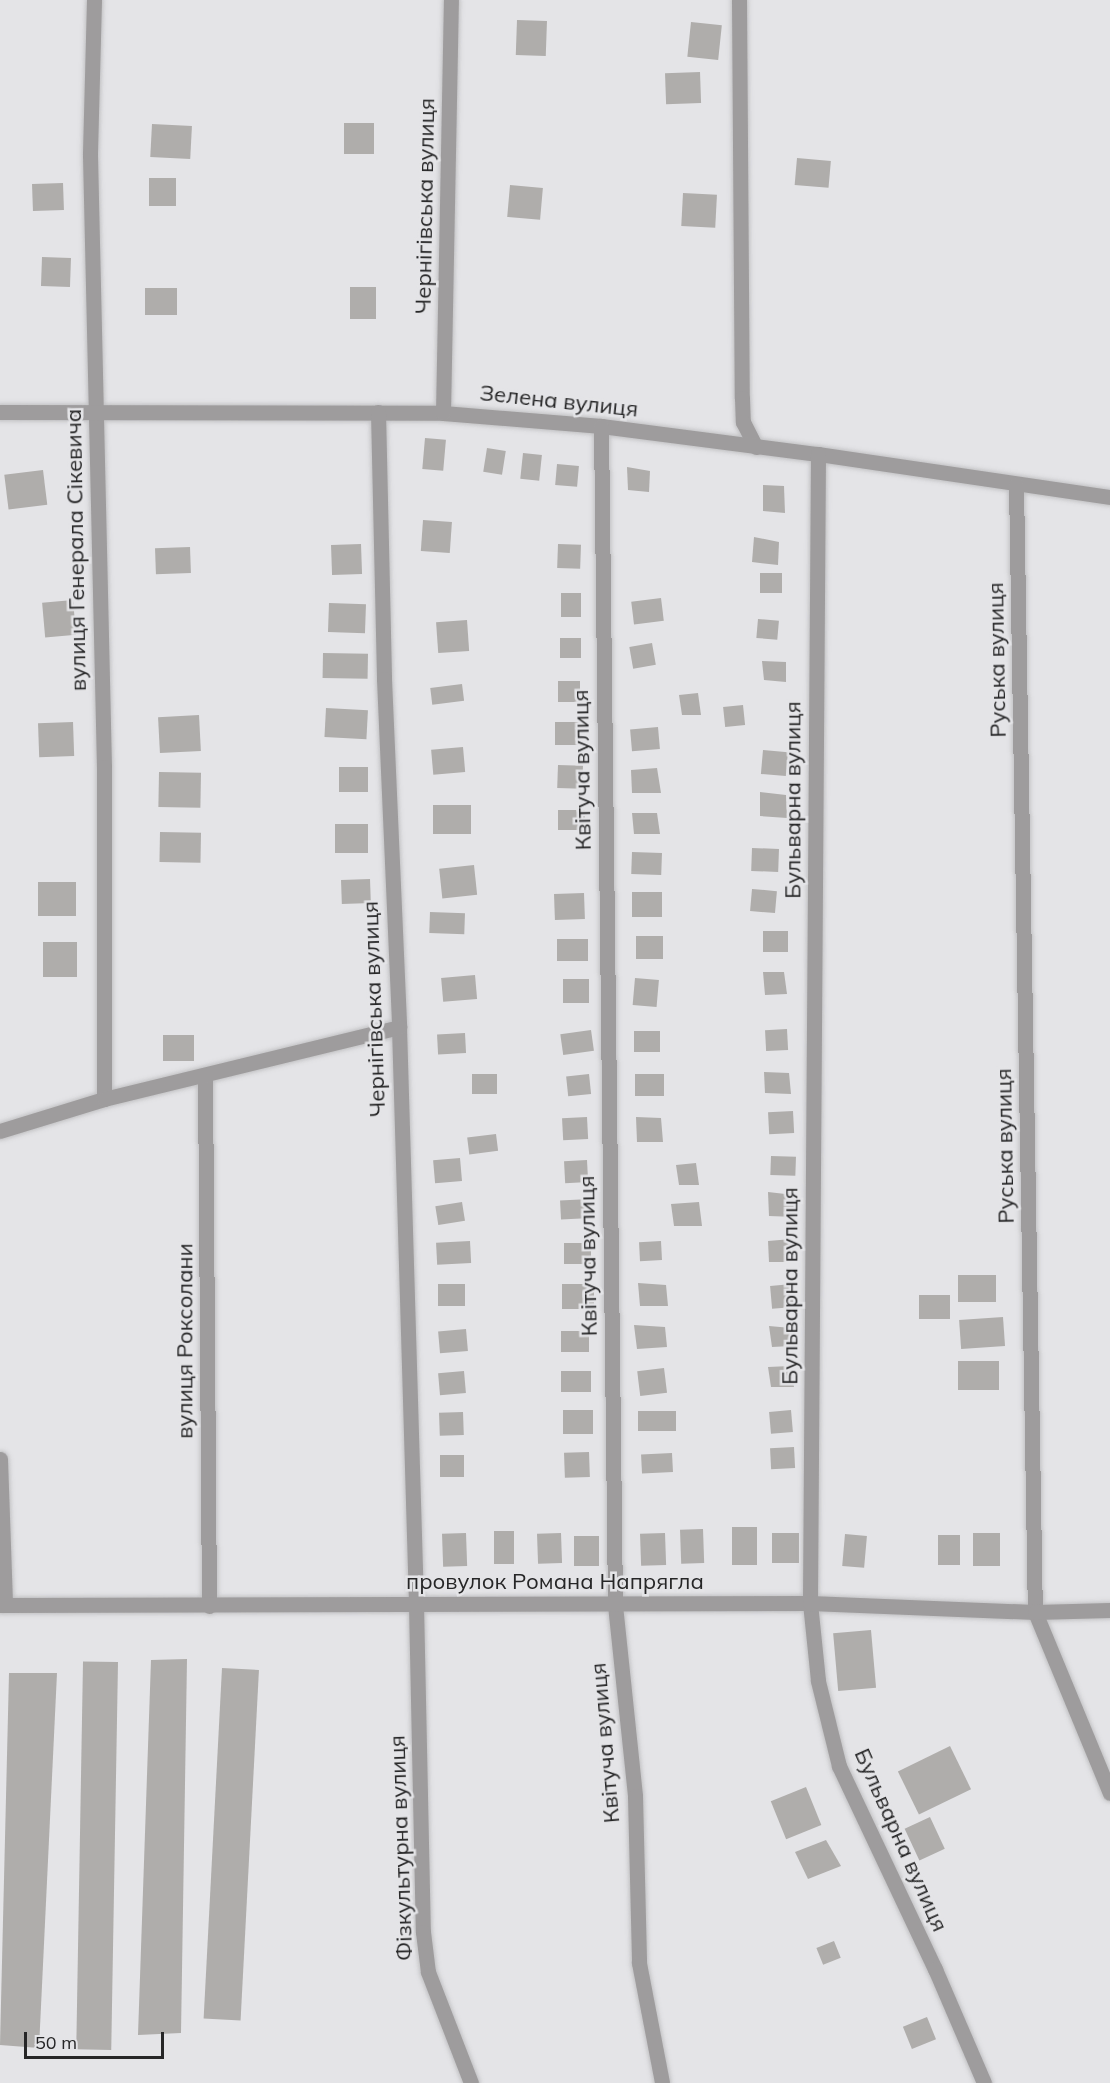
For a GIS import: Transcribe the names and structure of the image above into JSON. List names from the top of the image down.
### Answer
{
  "streets": {
    "street": [
      "Чернігівська вулиця",
      "Зелена вулиця",
      "вулиця Генерала Сікевича",
      "Руська вулиця",
      "Квітуча вулиця",
      "Бульварна вулиця",
      "вулиця Роксолани",
      "провулок Романа Напрягла",
      "Фізкультурна вулиця"
    ]
  },
  "crossings": [
    ["Чернігівська вулиця", "Зелена вулиця"],
    ["Чернігівська вулиця", "провулок Романа Напрягла"],
    ["Чернігівська вулиця", "Фізкультурна вулиця"],
    ["Зелена вулиця", "вулиця Генерала Сікевича"],
    ["Зелена вулиця", "Руська вулиця"],
    ["Зелена вулиця", "Квітуча вулиця"],
    ["Зелена вулиця", "Бульварна вулиця"],
    ["Руська вулиця", "провулок Романа Напрягла"],
    ["Квітуча вулиця", "провулок Романа Напрягла"],
    ["Бульварна вулиця", "провулок Романа Напрягла"],
    ["вулиця Роксолани", "провулок Романа Напрягла"],
    ["провулок Романа Напрягла", "Фізкультурна вулиця"]
  ],
  "scale_bar": "50 m"
}
